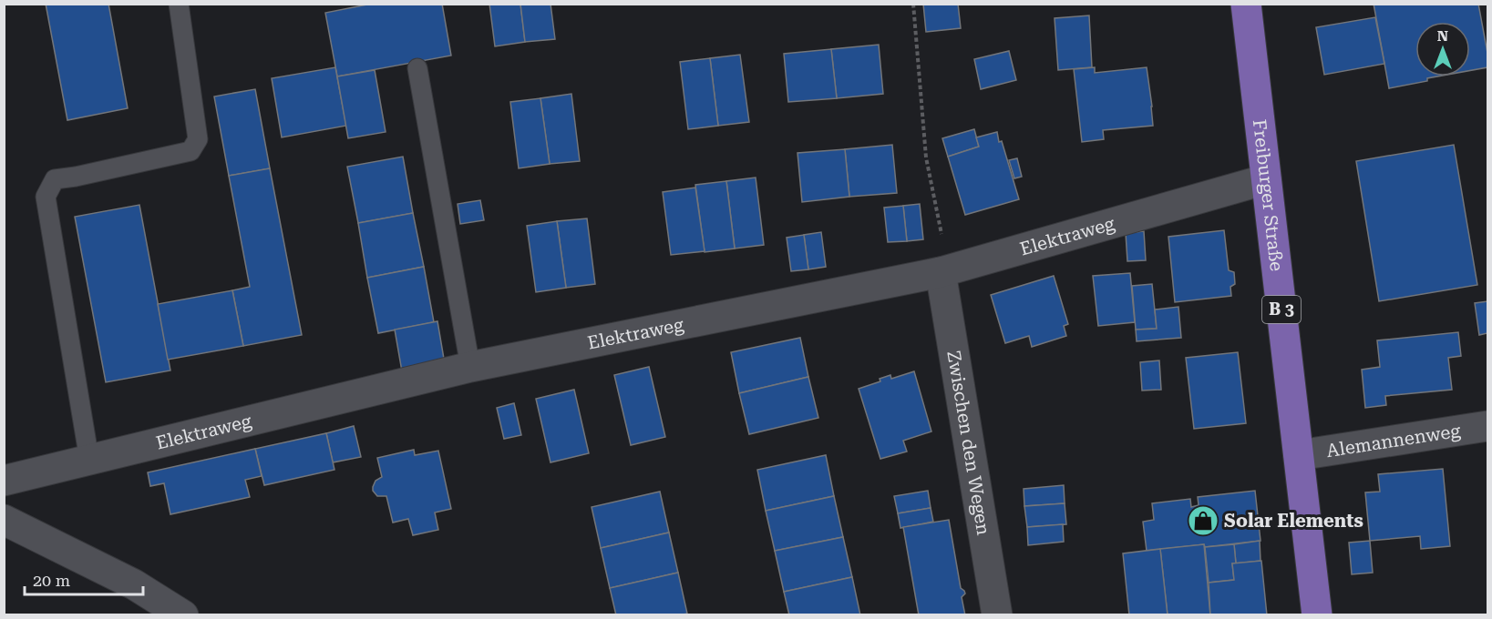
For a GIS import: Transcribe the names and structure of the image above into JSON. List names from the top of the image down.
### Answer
{
  "streets": {
    "main road": ["Freiburger Straße", "B 3"],
    "street": ["Elektraweg", "Alemannenweg", "Zwischen den Wegen"]
  },
  "crossings": [
    ["Freiburger Straße", "Elektraweg"],
    ["Freiburger Straße", "Alemannenweg"],
    ["Elektraweg", "Zwischen den Wegen"]
  ],
  "places": {
    "shop": ["Solar Elements"]
  },
  "scale_bar": "20 m",
  "north": "top"
}
